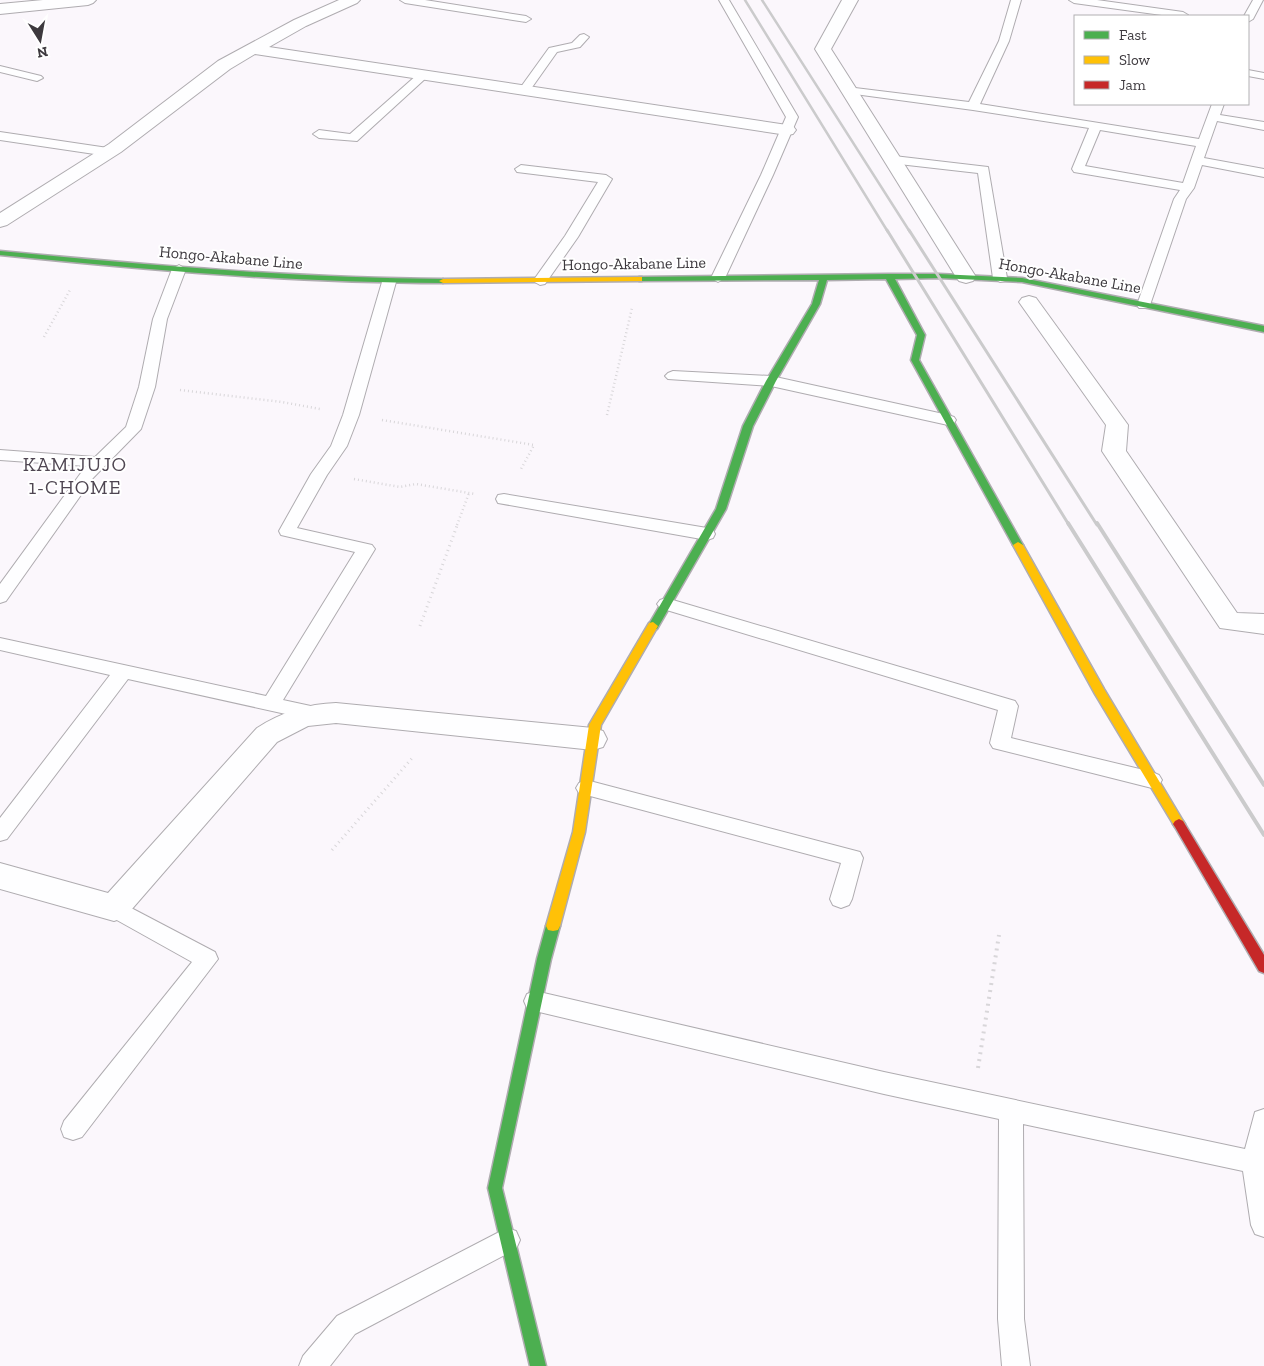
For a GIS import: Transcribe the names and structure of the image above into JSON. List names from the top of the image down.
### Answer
{
  "streets": {
    "street": ["Hongo-Akabane Line"]
  },
  "districts": ["KAMIJUJO 1-CHOME"],
  "legend": ["Fast", "Slow", "Jam"],
  "north": "bottom"
}
